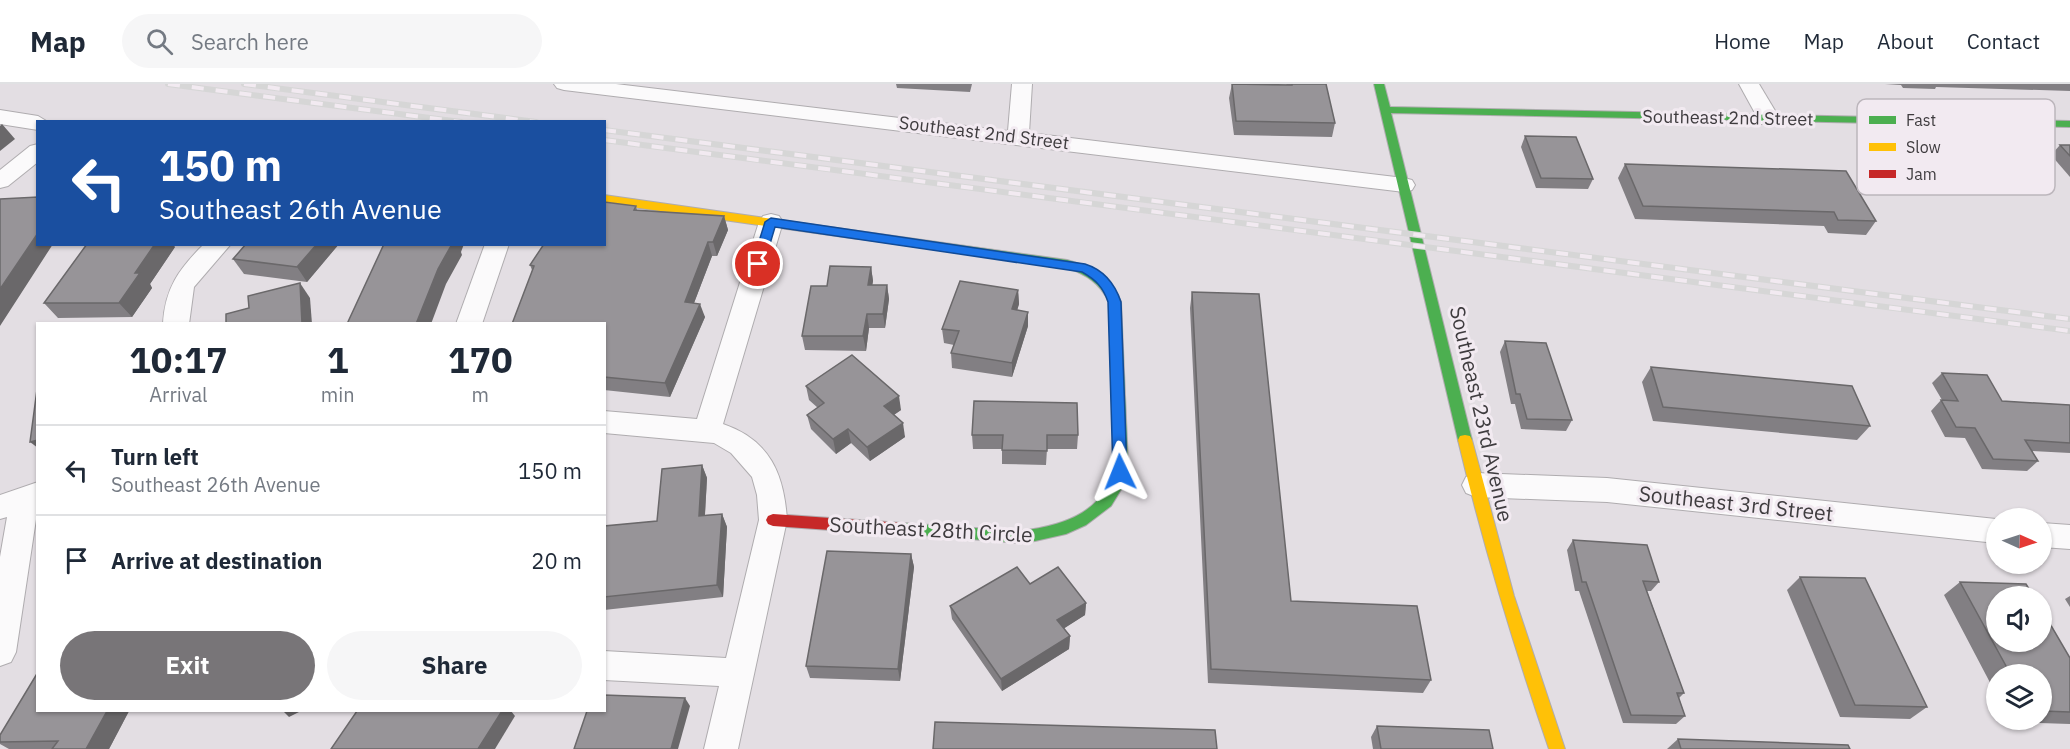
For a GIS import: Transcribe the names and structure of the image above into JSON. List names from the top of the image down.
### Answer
{
  "streets": {
    "street": [
      "Southeast 2nd Street",
      "Southeast 23rd Avenue",
      "Southeast 3rd Street",
      "Southeast 28th Circle"
    ]
  },
  "crossings": [
    ["Southeast 2nd Street", "Southeast 23rd Avenue"],
    ["Southeast 23rd Avenue", "Southeast 3rd Street"]
  ],
  "legend": ["Fast", "Slow", "Jam"],
  "north": "right",
  "page": {
    "header": "Map",
    "search": "Search here",
    "nav": [
      "Home",
      "Map",
      "About",
      "Contact"
    ],
    "turn": ["150 m", "Southeast 26th Avenue"],
    "eta": [
      "10:17",
      "Arrival",
      "1",
      "min",
      "170",
      "m"
    ],
    "list": [
      {
        "name": "Turn left",
        "note": "Southeast 26th Avenue",
        "value": "150 m"
      },
      {
        "name": "Arrive at destination",
        "value": "20 m"
      }
    ],
    "buttons": ["Exit", "Share"]
  }
}
